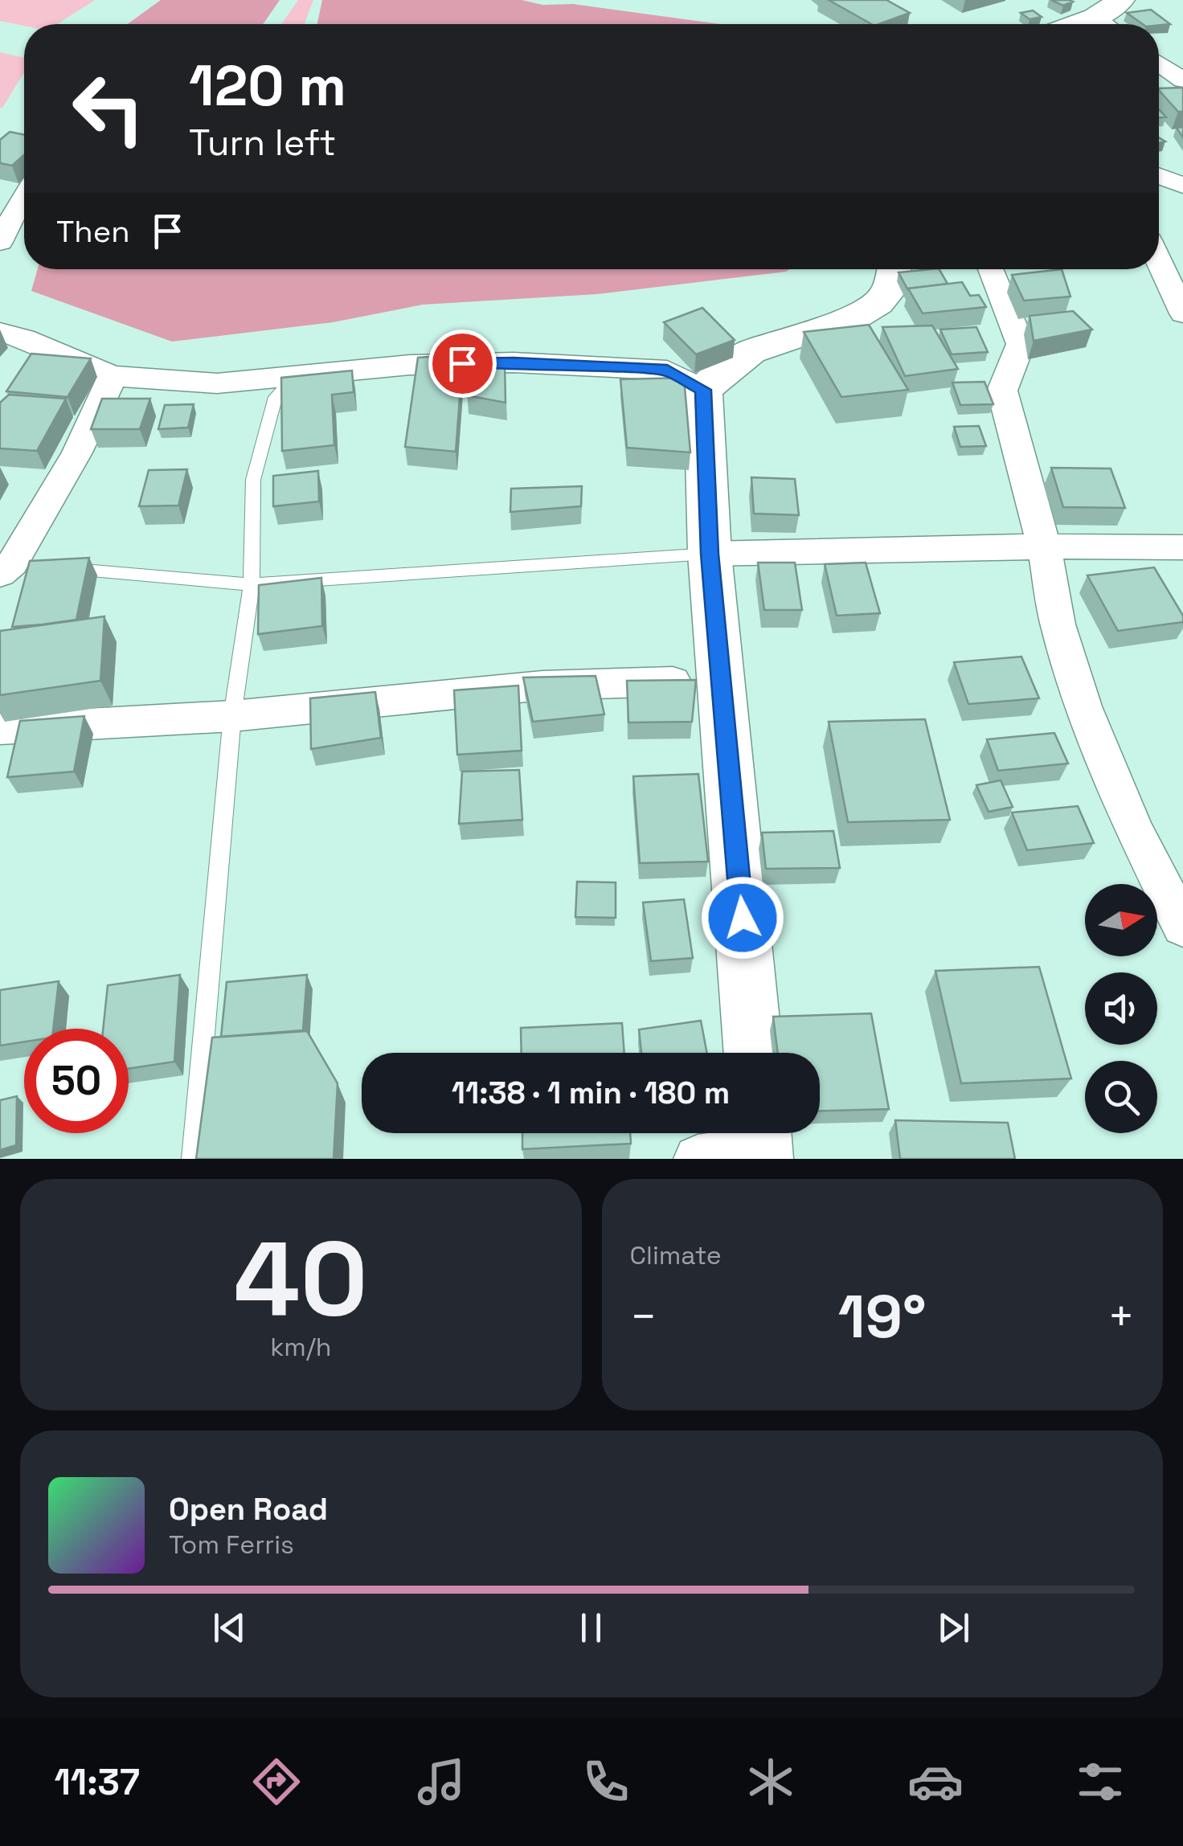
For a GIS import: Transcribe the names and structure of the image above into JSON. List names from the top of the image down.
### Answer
{
  "north": "right",
  "page": {
    "turn": ["120 m", "Turn left"],
    "then": "Then",
    "limit": "50",
    "trip": "11:38 · 1 min · 180 m",
    "tile": [
      ["40", "km/h"],
      "Climate"
    ],
    "heat": ["−", "19°", "+"],
    "song": ["Open Road", "Tom Ferris"],
    "tabs": "11:37"
  }
}
